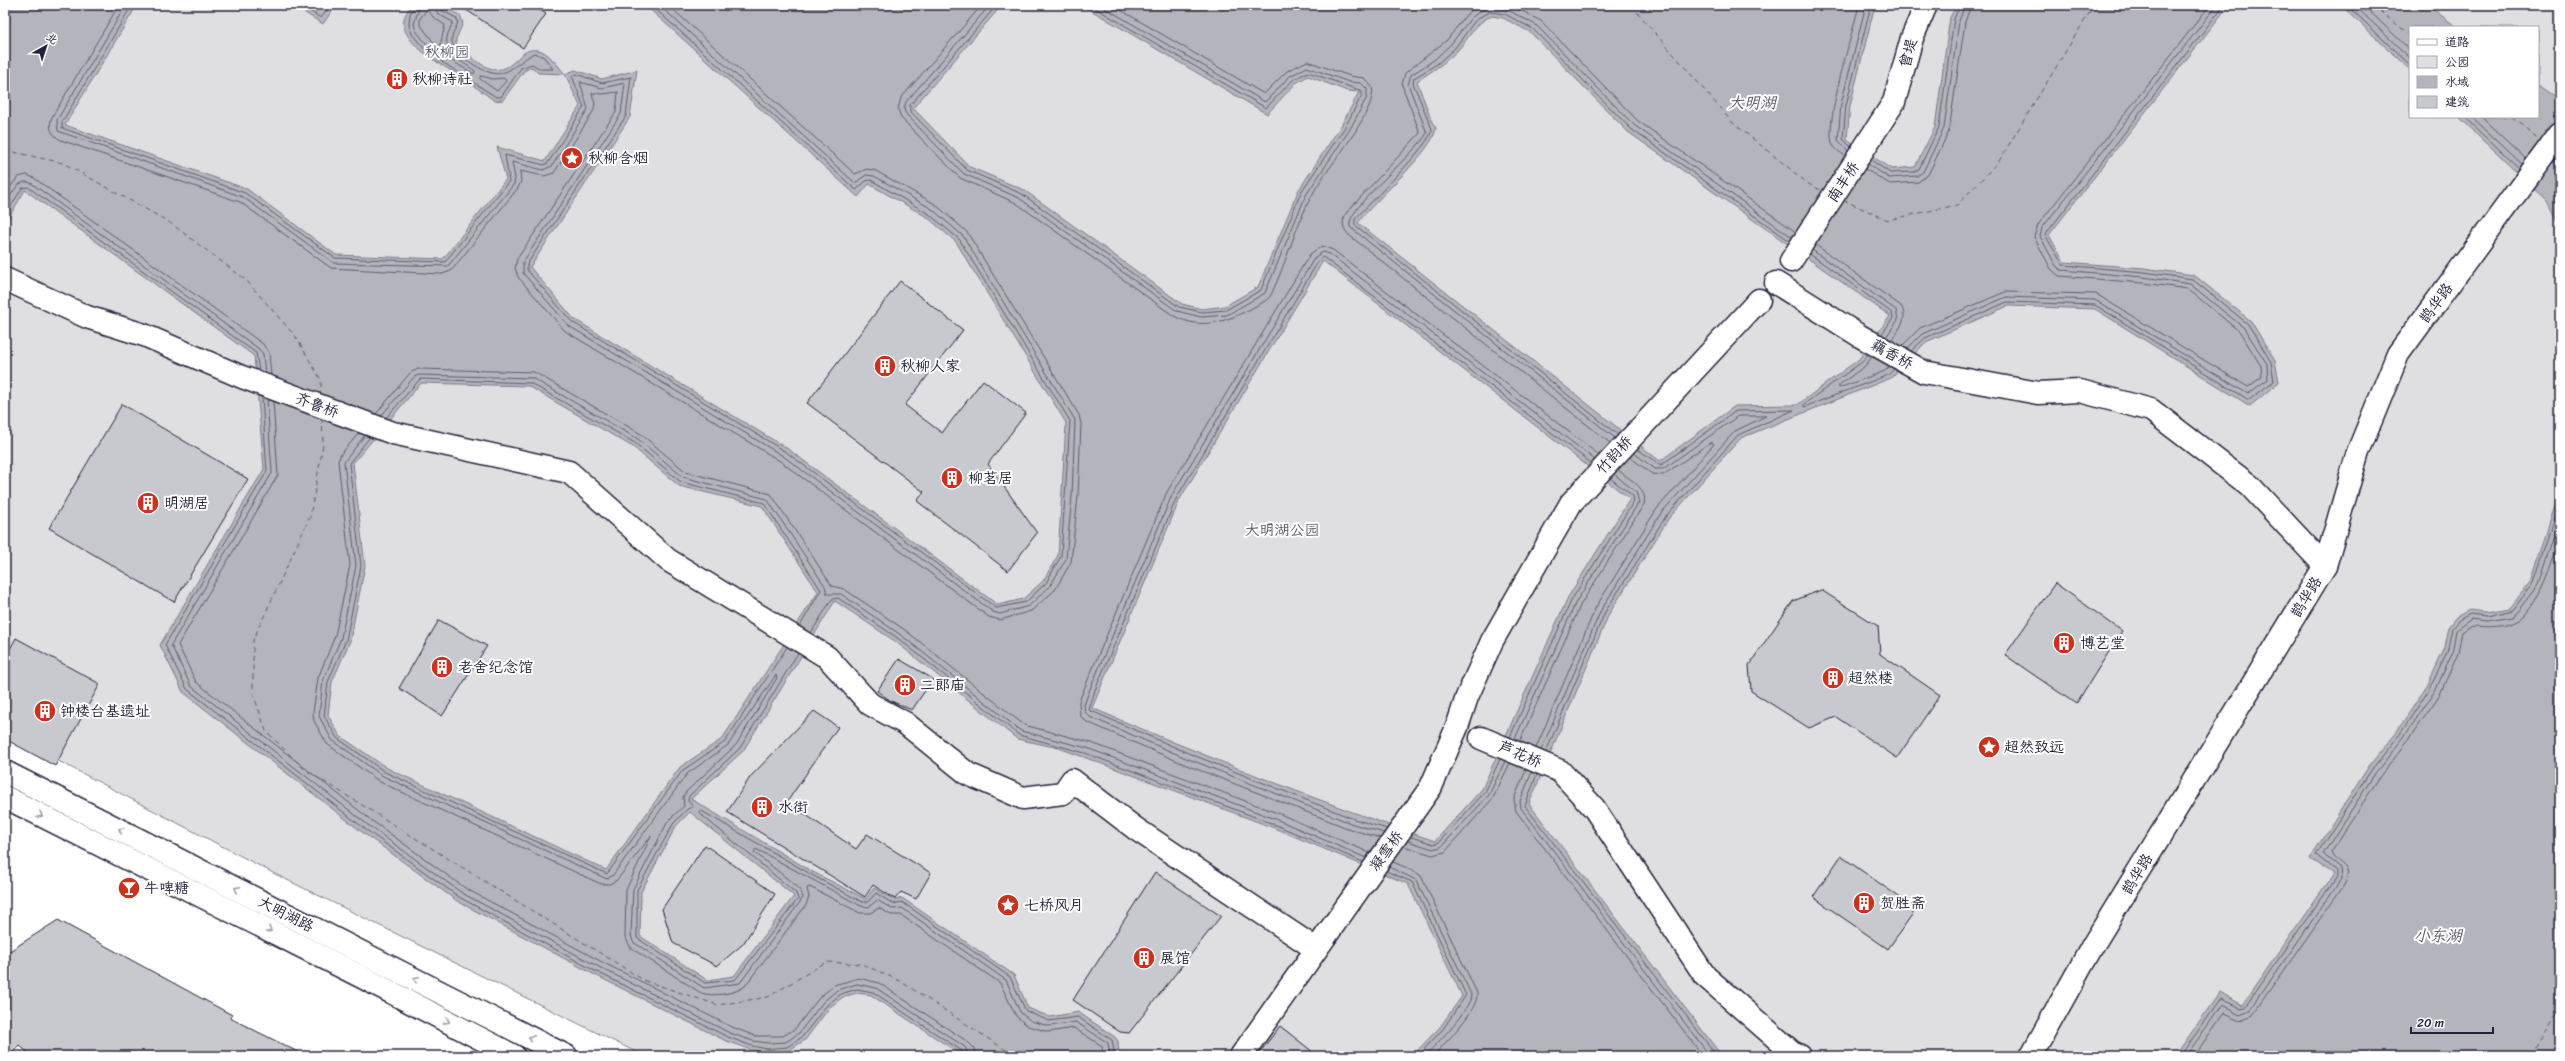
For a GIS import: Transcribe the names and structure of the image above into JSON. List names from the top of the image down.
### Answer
{
  "streets": {
    "main road": [
      "曾堤",
      "南丰桥",
      "鹊华路",
      "藕香桥",
      "齐鲁桥",
      "竹韵桥",
      "芦花桥",
      "凝雪桥",
      "大明湖路"
    ]
  },
  "crossings": [
    ["曾堤", "南丰桥"],
    ["鹊华路", "藕香桥"],
    ["齐鲁桥", "凝雪桥"],
    ["竹韵桥", "凝雪桥"]
  ],
  "water": ["大明湖", "小东湖"],
  "parks": ["秋柳园", "大明湖公园"],
  "places": {
    "building": [
      "秋柳诗社",
      "秋柳人家",
      "柳茗居",
      "明湖居",
      "博艺堂",
      "老舍纪念馆",
      "超然楼",
      "二郎庙",
      "钟楼台基遗址",
      "水街",
      "贺胜斋",
      "展馆"
    ],
    "place": ["秋柳含烟", "超然致远", "七桥风月"],
    "bar": ["牛啤糖"]
  },
  "legend": [
    "道路",
    "公园",
    "水域",
    "建筑"
  ],
  "scale_bar": "20 m",
  "north": "top right"
}
